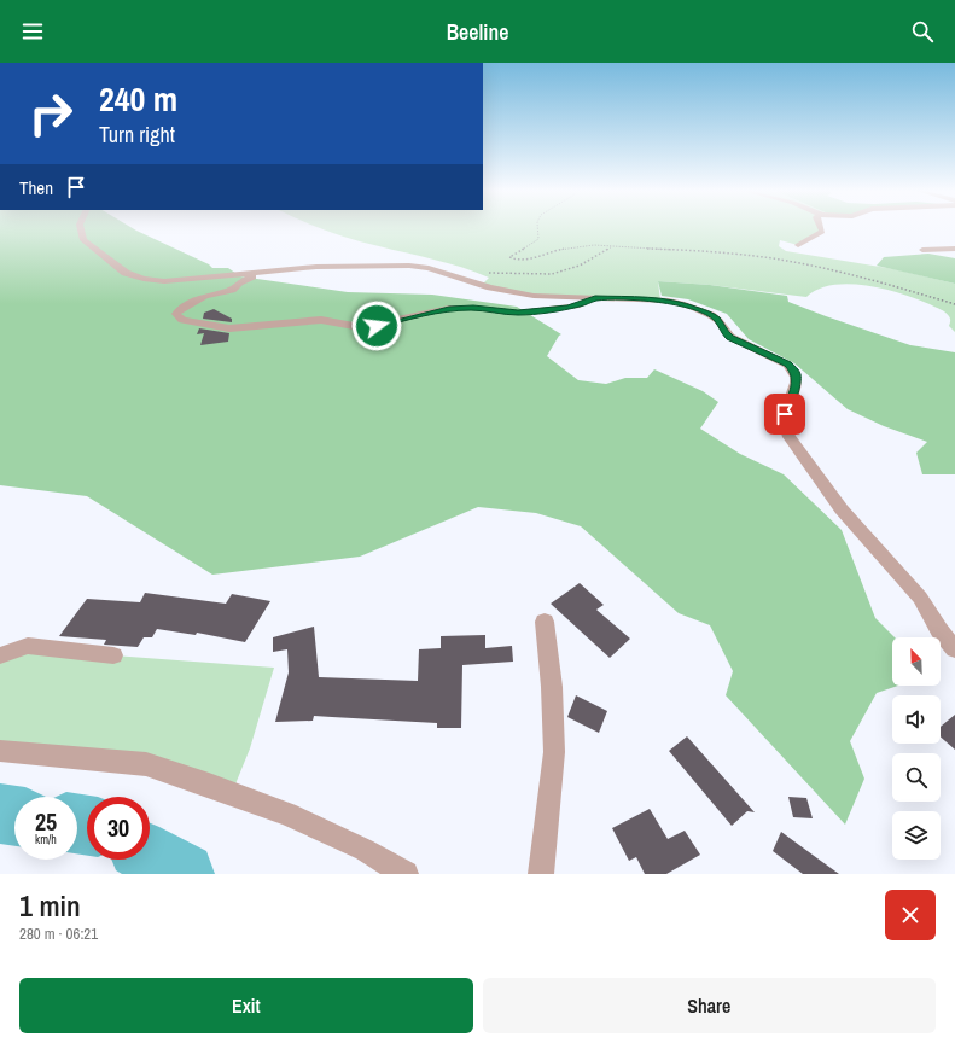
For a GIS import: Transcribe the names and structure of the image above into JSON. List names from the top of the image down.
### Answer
{
  "north": "top left",
  "page": {
    "header": "Beeline",
    "turn": ["240 m", "Turn right"],
    "then": "Then",
    "speed": "25 km/h",
    "limit": "30",
    "heading": ["1 min", "280 m · 06:21"],
    "buttons": ["Exit", "Share"]
  }
}
